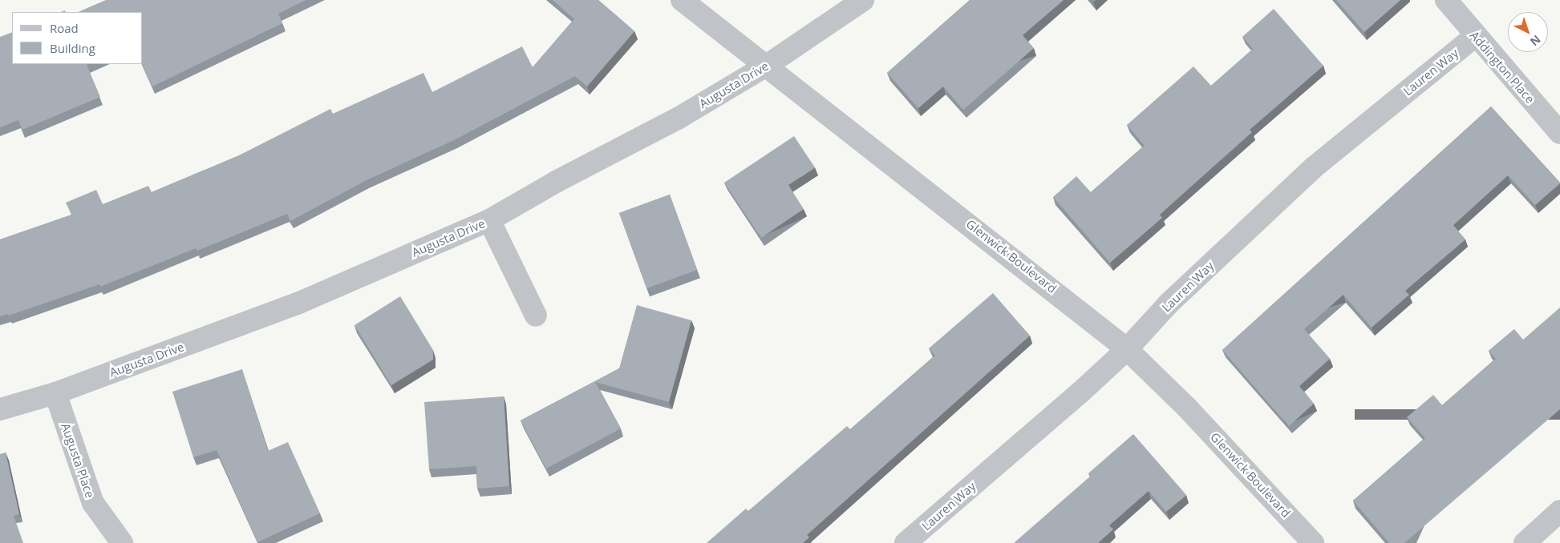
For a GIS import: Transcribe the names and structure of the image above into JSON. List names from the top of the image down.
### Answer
{
  "streets": {
    "street": [
      "Addington Place",
      "Lauren Way",
      "Augusta Drive",
      "Glenwick Boulevard",
      "Augusta Place"
    ]
  },
  "crossings": [
    ["Addington Place", "Lauren Way"],
    ["Lauren Way", "Glenwick Boulevard"],
    ["Augusta Drive", "Glenwick Boulevard"],
    ["Augusta Drive", "Augusta Place"]
  ],
  "legend": ["Road", "Building"],
  "north": "bottom right"
}
